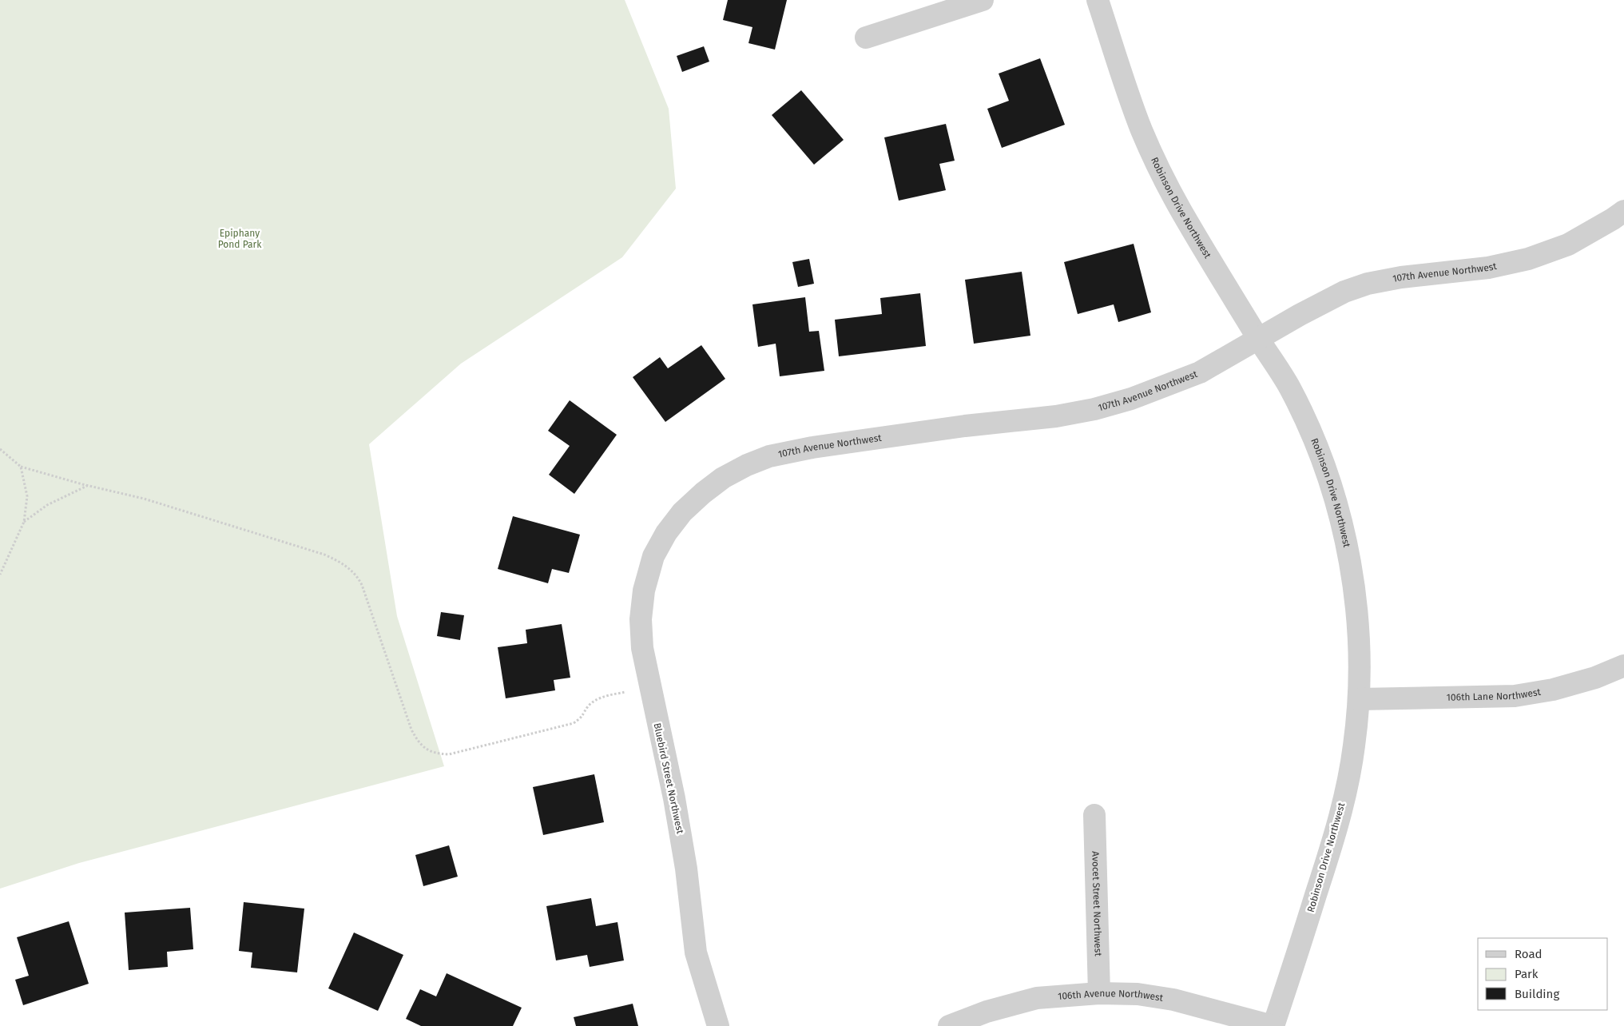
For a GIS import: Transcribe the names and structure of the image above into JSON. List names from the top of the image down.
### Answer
{
  "streets": {
    "street": [
      "Robinson Drive Northwest",
      "107th Avenue Northwest",
      "106th Lane Northwest",
      "Bluebird Street Northwest",
      "Avocet Street Northwest",
      "106th Avenue Northwest"
    ]
  },
  "crossings": [
    ["Robinson Drive Northwest", "107th Avenue Northwest"],
    ["Robinson Drive Northwest", "106th Lane Northwest"],
    ["Robinson Drive Northwest", "106th Avenue Northwest"],
    ["107th Avenue Northwest", "Bluebird Street Northwest"],
    ["Avocet Street Northwest", "106th Avenue Northwest"]
  ],
  "parks": ["Epiphany Pond Park"],
  "legend": ["Road", "Park", "Building"]
}
